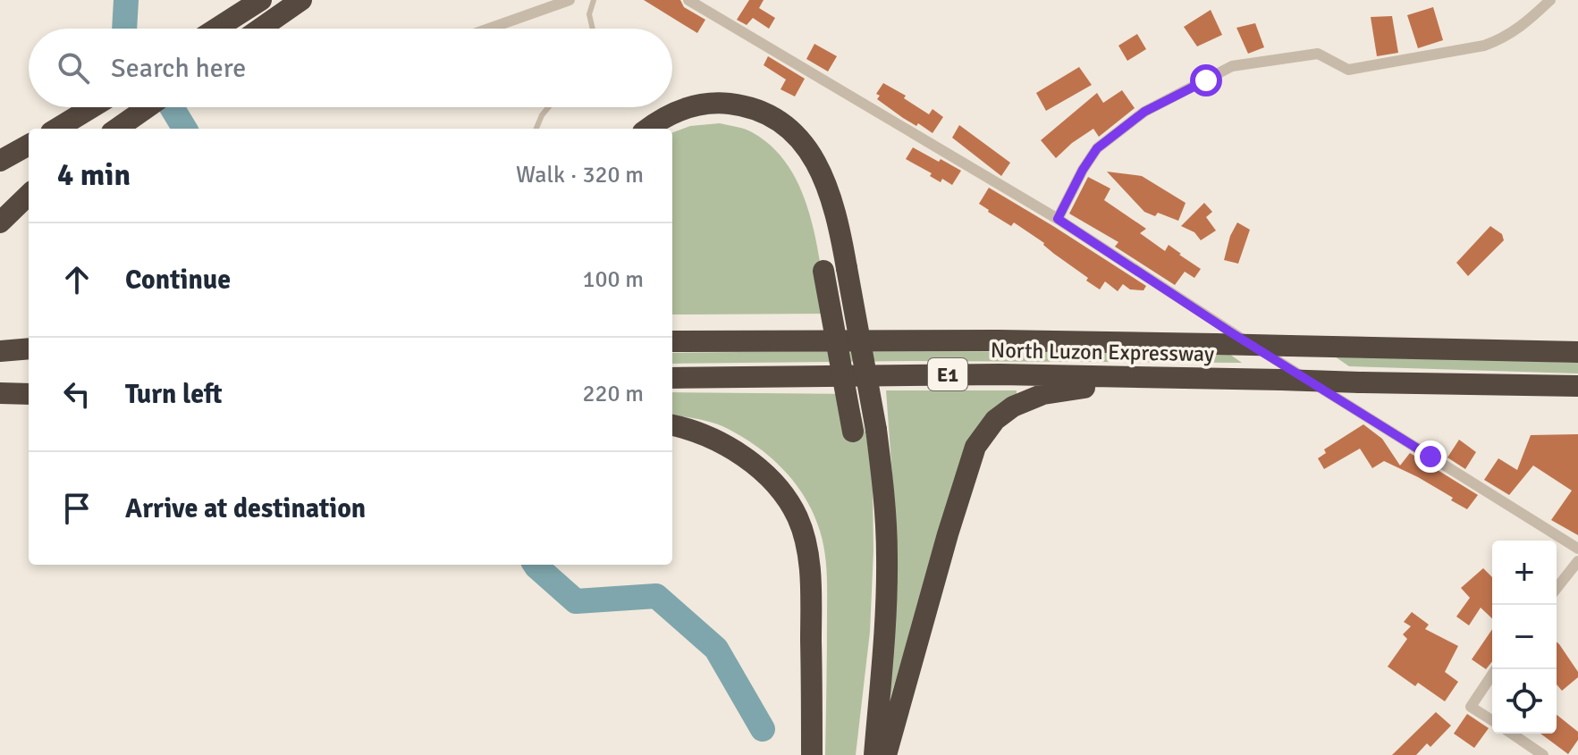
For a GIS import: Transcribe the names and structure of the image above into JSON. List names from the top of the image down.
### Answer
{
  "streets": {
    "highway": ["North Luzon Expressway", "E1"]
  },
  "page": {
    "search": "Search here",
    "heading": ["4 min", "Walk · 320 m"],
    "list": [
      ["Continue", "100 m"],
      ["Turn left", "220 m"],
      "Arrive at destination"
    ],
    "map_buttons": ["+", "−"]
  }
}
